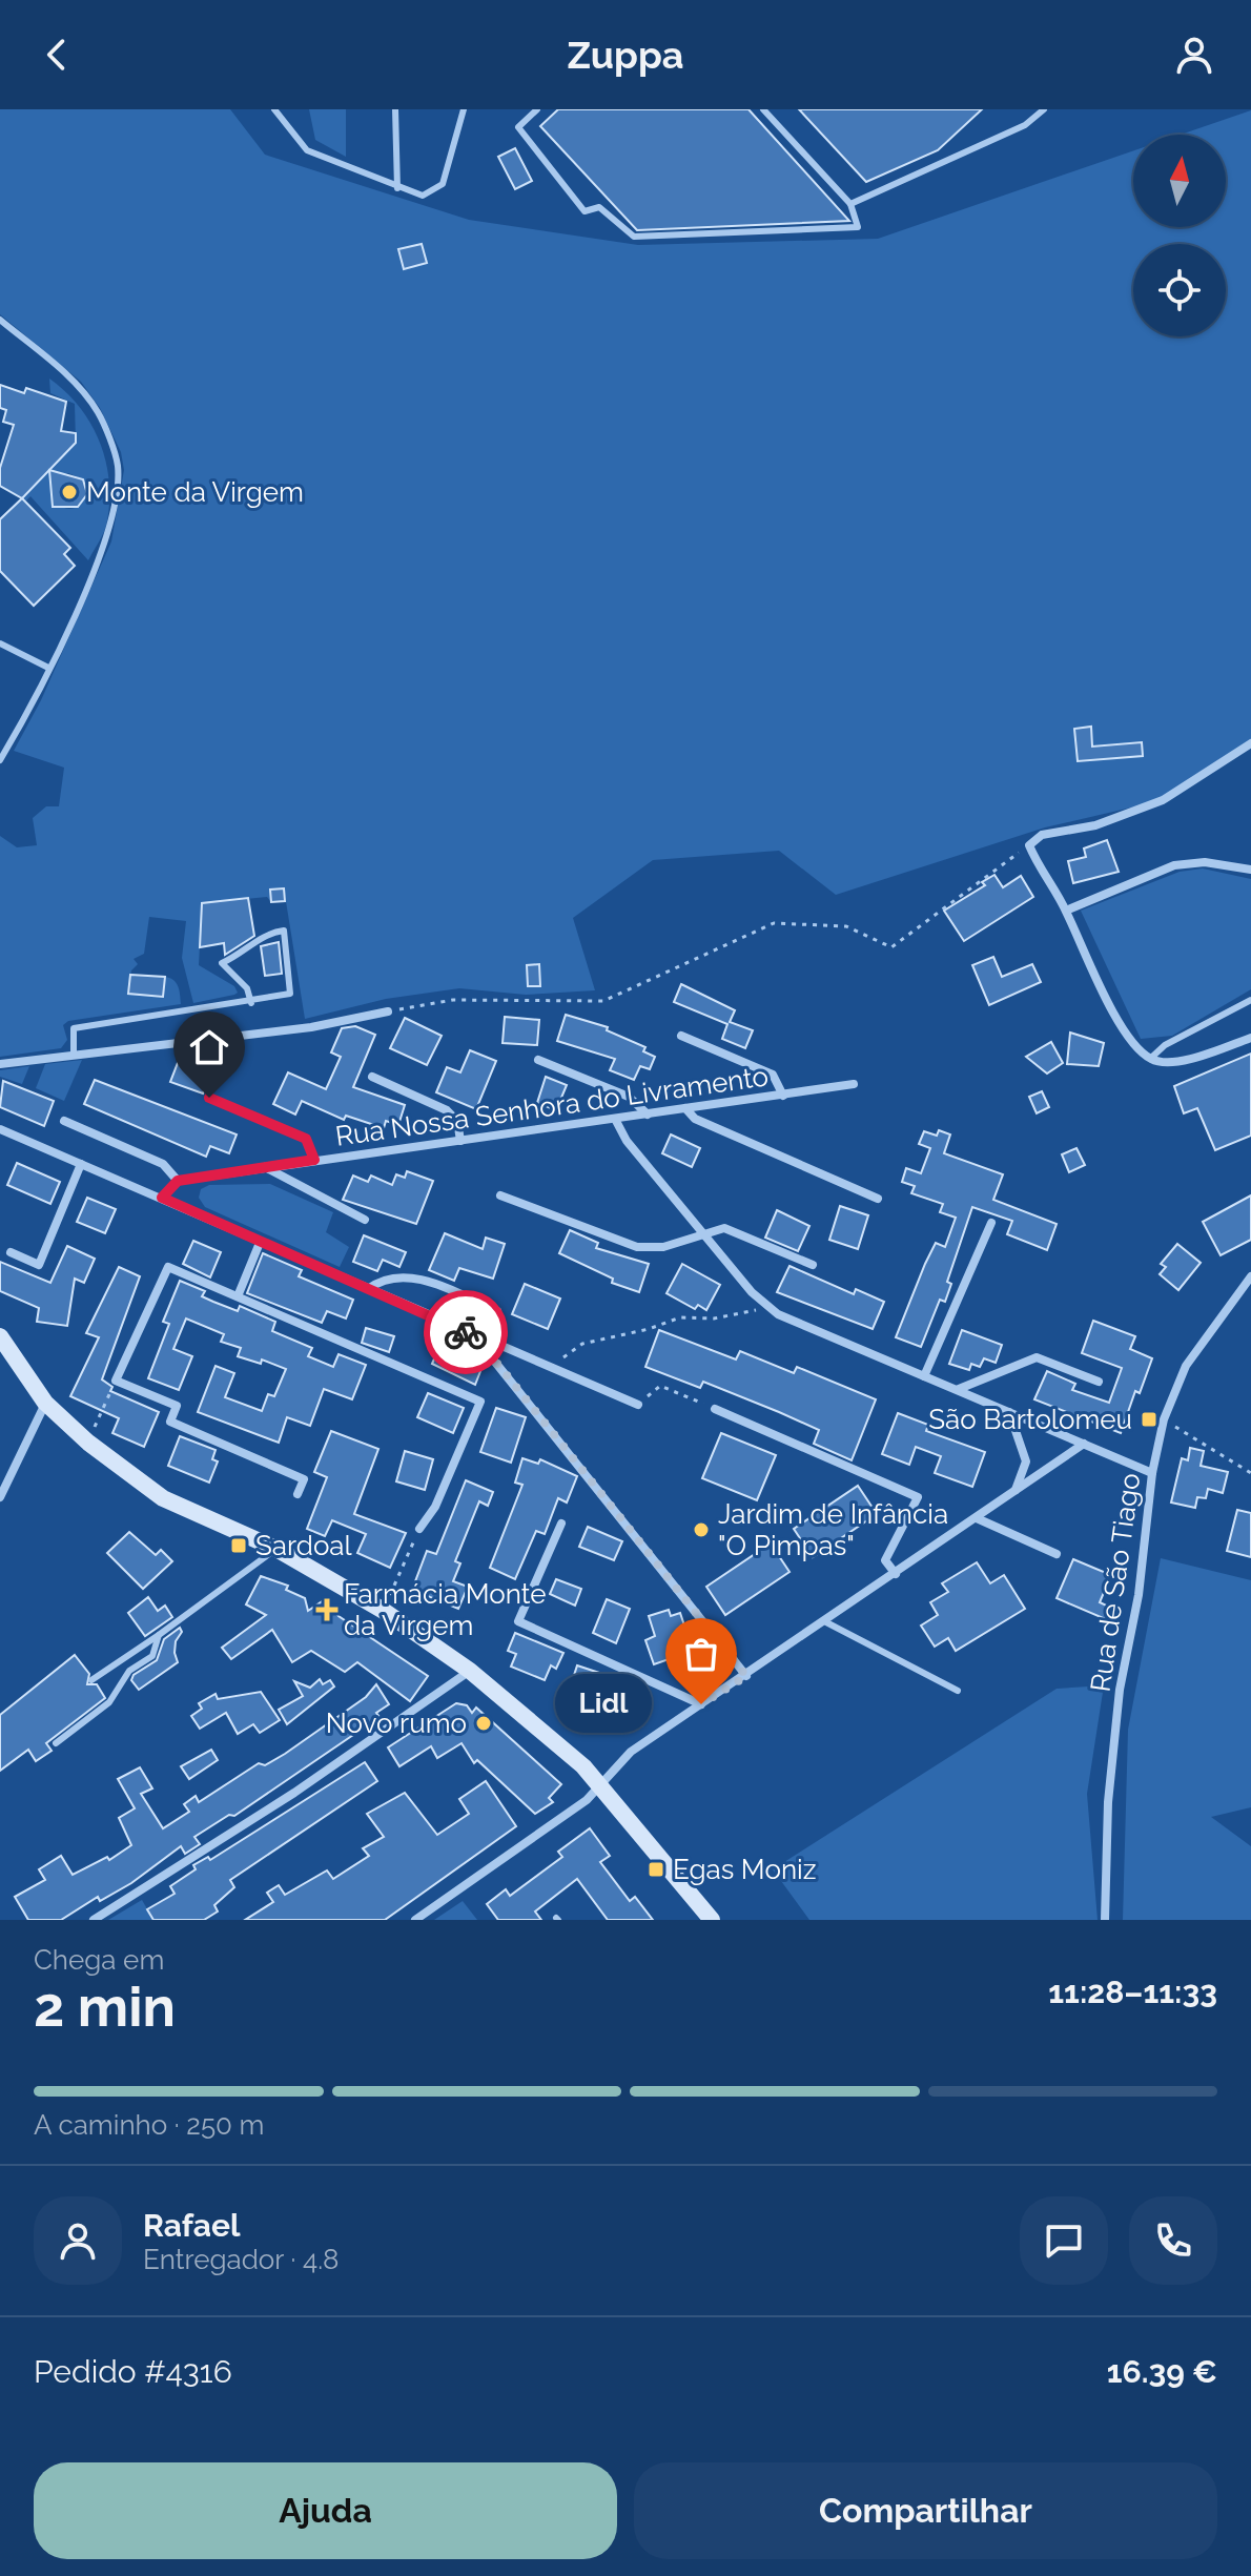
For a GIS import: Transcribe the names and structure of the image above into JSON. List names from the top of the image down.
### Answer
{
  "streets": {
    "street": ["Rua Nossa Senhora do Livramento", "Rua de São Tiago"]
  },
  "places": {
    "other": [
      "Monte da Virgem",
      "Jardim de Infância \"O Pimpas\"",
      "Lidl",
      "Novo rumo"
    ],
    "transit": ["São Bartolomeu", "Sardoal", "Egas Moniz"],
    "health": ["Farmácia Monte da Virgem"]
  },
  "north": "top",
  "page": {
    "header": "Zuppa",
    "bubble": "Lidl",
    "heading": ["2 min", "Chega em", "11:28–11:33"],
    "panel": [
      "Rafael",
      "Entregador · 4.8",
      "Pedido #4316",
      "16.39 €"
    ],
    "bar": "A caminho · 250 m",
    "buttons": ["Ajuda", "Compartilhar"]
  }
}
